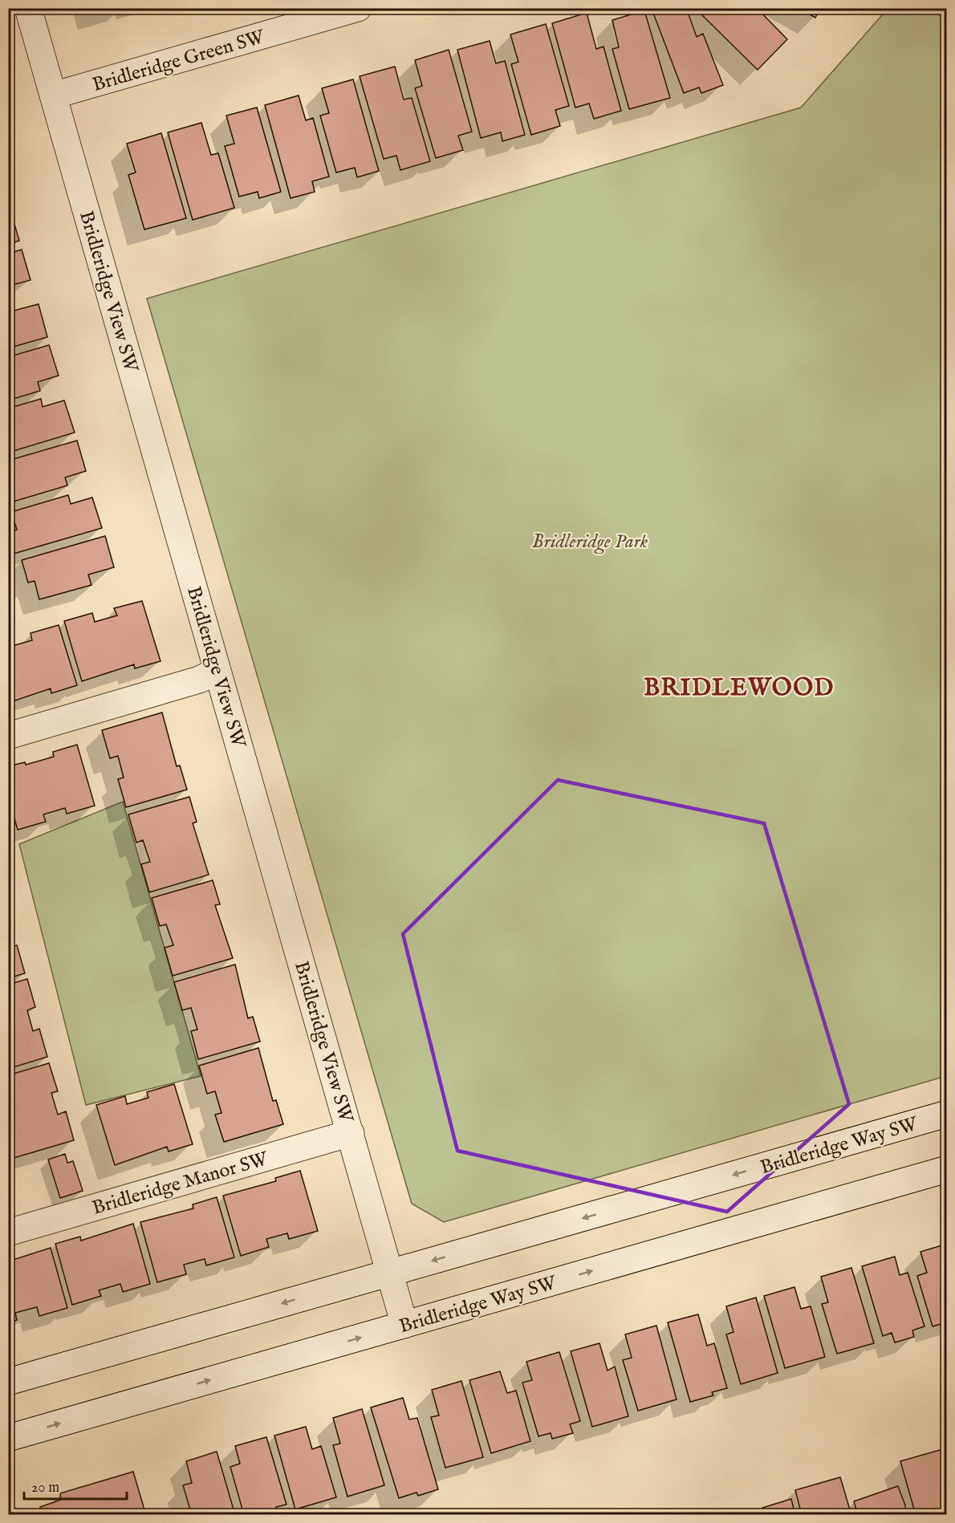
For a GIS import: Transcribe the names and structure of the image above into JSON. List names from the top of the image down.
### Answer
{
  "streets": {
    "street": [
      "Bridleridge Green SW",
      "Bridleridge View SW",
      "Bridleridge Way SW",
      "Bridleridge Manor SW"
    ]
  },
  "crossings": [
    ["Bridleridge Green SW", "Bridleridge View SW"],
    ["Bridleridge View SW", "Bridleridge Way SW"],
    ["Bridleridge View SW", "Bridleridge Manor SW"]
  ],
  "districts": ["BRIDLEWOOD"],
  "parks": ["Bridleridge Park"],
  "scale_bar": "20 m"
}
